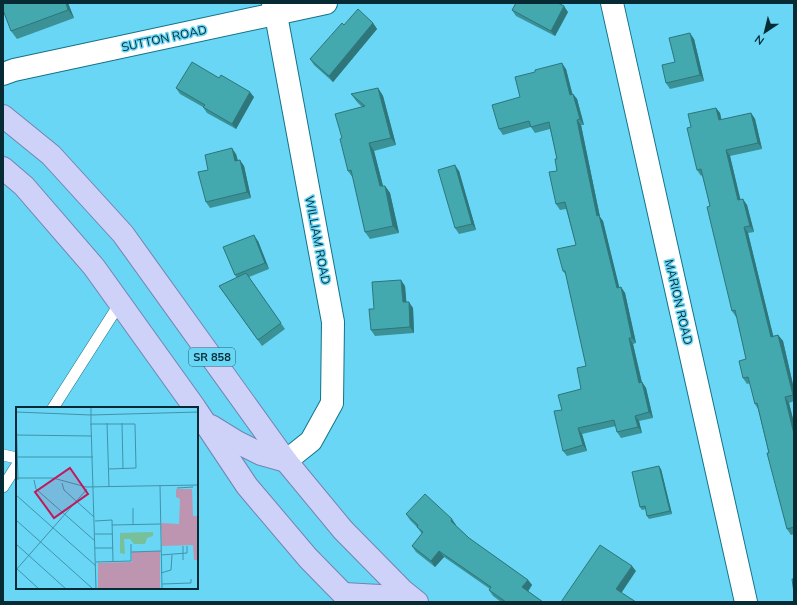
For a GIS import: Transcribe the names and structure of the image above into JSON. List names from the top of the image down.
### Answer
{
  "streets": {
    "main road": ["SR 858"],
    "street": ["SUTTON ROAD", "WILLIAM ROAD", "MARION ROAD"]
  },
  "crossings": [
    ["SUTTON ROAD", "WILLIAM ROAD"],
    ["WILLIAM ROAD", "SR 858"]
  ],
  "north": "bottom left"
}
